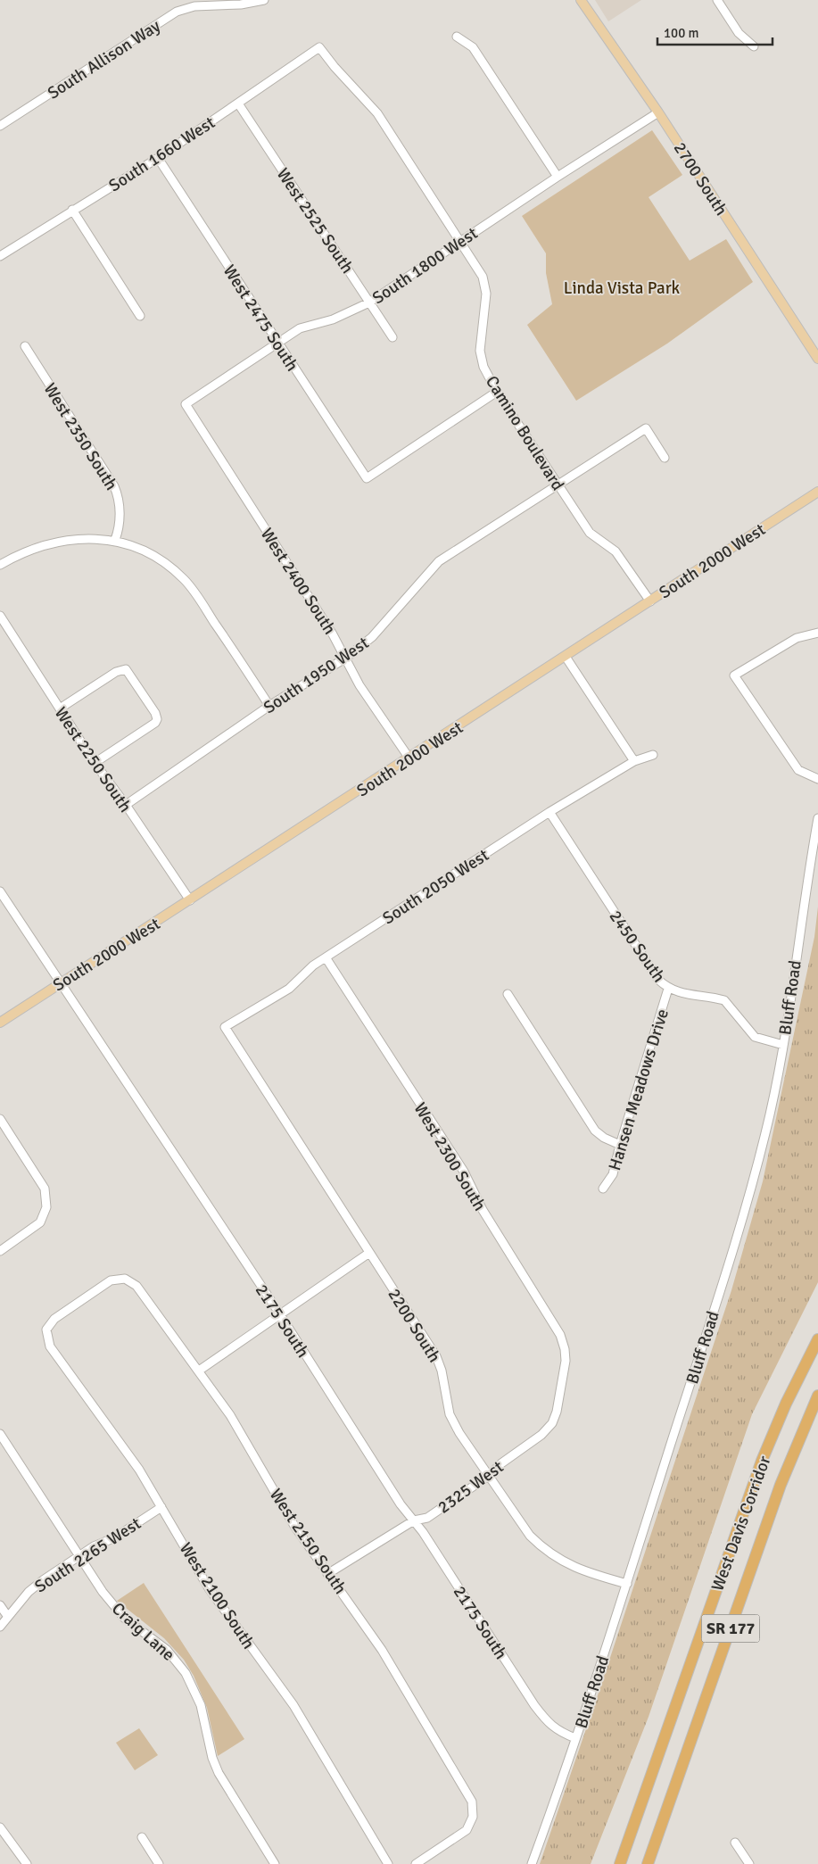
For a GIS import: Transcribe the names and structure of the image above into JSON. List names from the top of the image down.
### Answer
{
  "streets": {
    "highway": ["West Davis Corridor", "SR 177"],
    "main road": ["2700 South", "South 2000 West"],
    "street": [
      "South Allison Way",
      "South 1660 West",
      "West 2525 South",
      "South 1800 West",
      "West 2475 South",
      "Camino Boulevard",
      "West 2350 South",
      "West 2400 South",
      "South 1950 West",
      "West 2250 South",
      "South 2050 West",
      "2450 South",
      "Bluff Road",
      "Hansen Meadows Drive",
      "West 2300 South",
      "2175 South",
      "2200 South",
      "2325 West",
      "West 2150 South",
      "South 2265 West",
      "West 2100 South",
      "Craig Lane"
    ]
  },
  "crossings": [
    ["South 1660 West", "West 2525 South"],
    ["South 1660 West", "West 2475 South"],
    ["South 1660 West", "Camino Boulevard"],
    ["2700 South", "South 1800 West"],
    ["West 2525 South", "South 1800 West"],
    ["South 1800 West", "West 2475 South"],
    ["South 1800 West", "Camino Boulevard"],
    ["South 1800 West", "West 2400 South"],
    ["West 2475 South", "Camino Boulevard"],
    ["Camino Boulevard", "South 2000 West"],
    ["Camino Boulevard", "South 1950 West"],
    ["South 2000 West", "West 2400 South"],
    ["South 2000 West", "West 2250 South"],
    ["South 2000 West", "2175 South"],
    ["West 2400 South", "South 1950 West"],
    ["South 1950 West", "West 2250 South"],
    ["South 2050 West", "2450 South"],
    ["South 2050 West", "West 2300 South"],
    ["South 2050 West", "2200 South"],
    ["2450 South", "Bluff Road"],
    ["2450 South", "Hansen Meadows Drive"],
    ["Bluff Road", "2175 South"],
    ["Bluff Road", "2200 South"],
    ["West 2300 South", "2325 West"],
    ["2175 South", "2325 West"],
    ["2200 South", "2325 West"],
    ["2325 West", "West 2150 South"],
    ["West 2150 South", "West 2100 South"],
    ["South 2265 West", "West 2100 South"],
    ["South 2265 West", "Craig Lane"]
  ],
  "parks": ["Linda Vista Park"],
  "scale_bar": "100 m"
}
